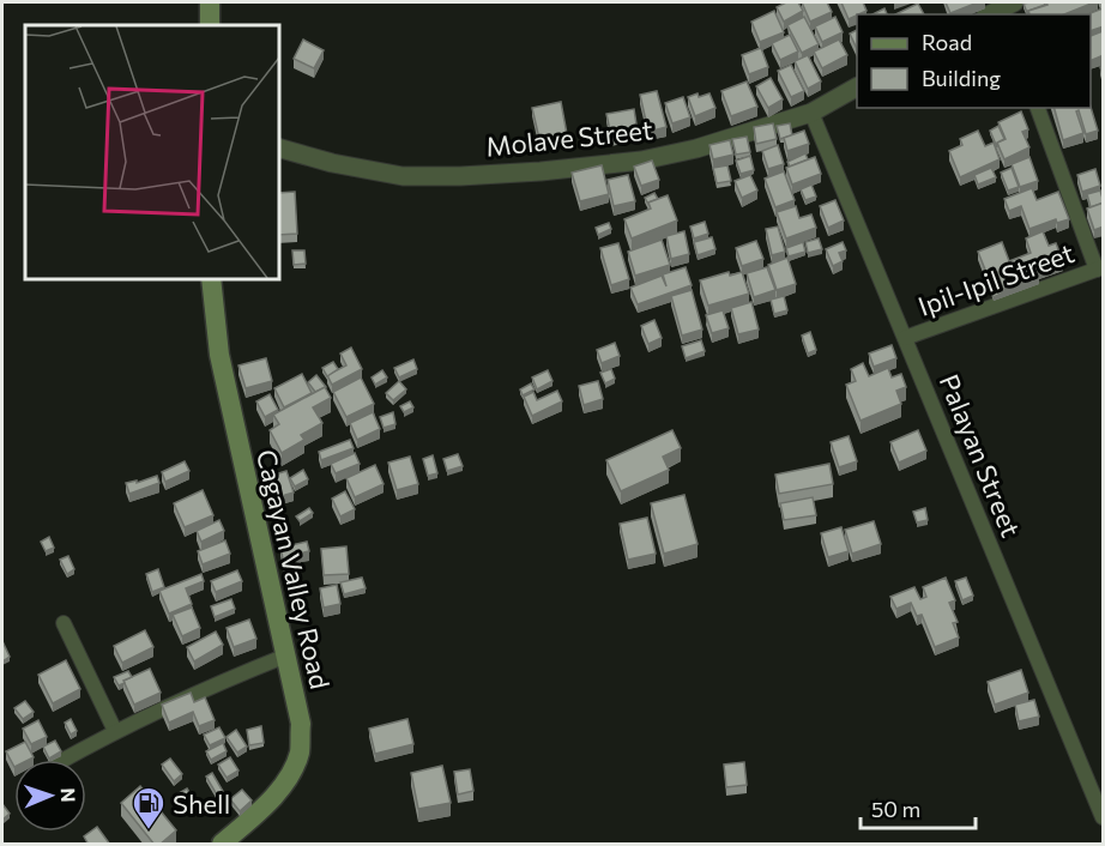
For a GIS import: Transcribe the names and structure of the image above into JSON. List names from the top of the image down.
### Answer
{
  "streets": {
    "main road": ["Cagayan Valley Road"],
    "street": ["Molave Street", "Ipil-Ipil Street", "Palayan Street"]
  },
  "crossings": [
    ["Molave Street", "Palayan Street"],
    ["Ipil-Ipil Street", "Palayan Street"]
  ],
  "places": {
    "fuel station": ["Shell"]
  },
  "legend": ["Road", "Building"],
  "scale_bar": "50 m",
  "north": "right"
}
